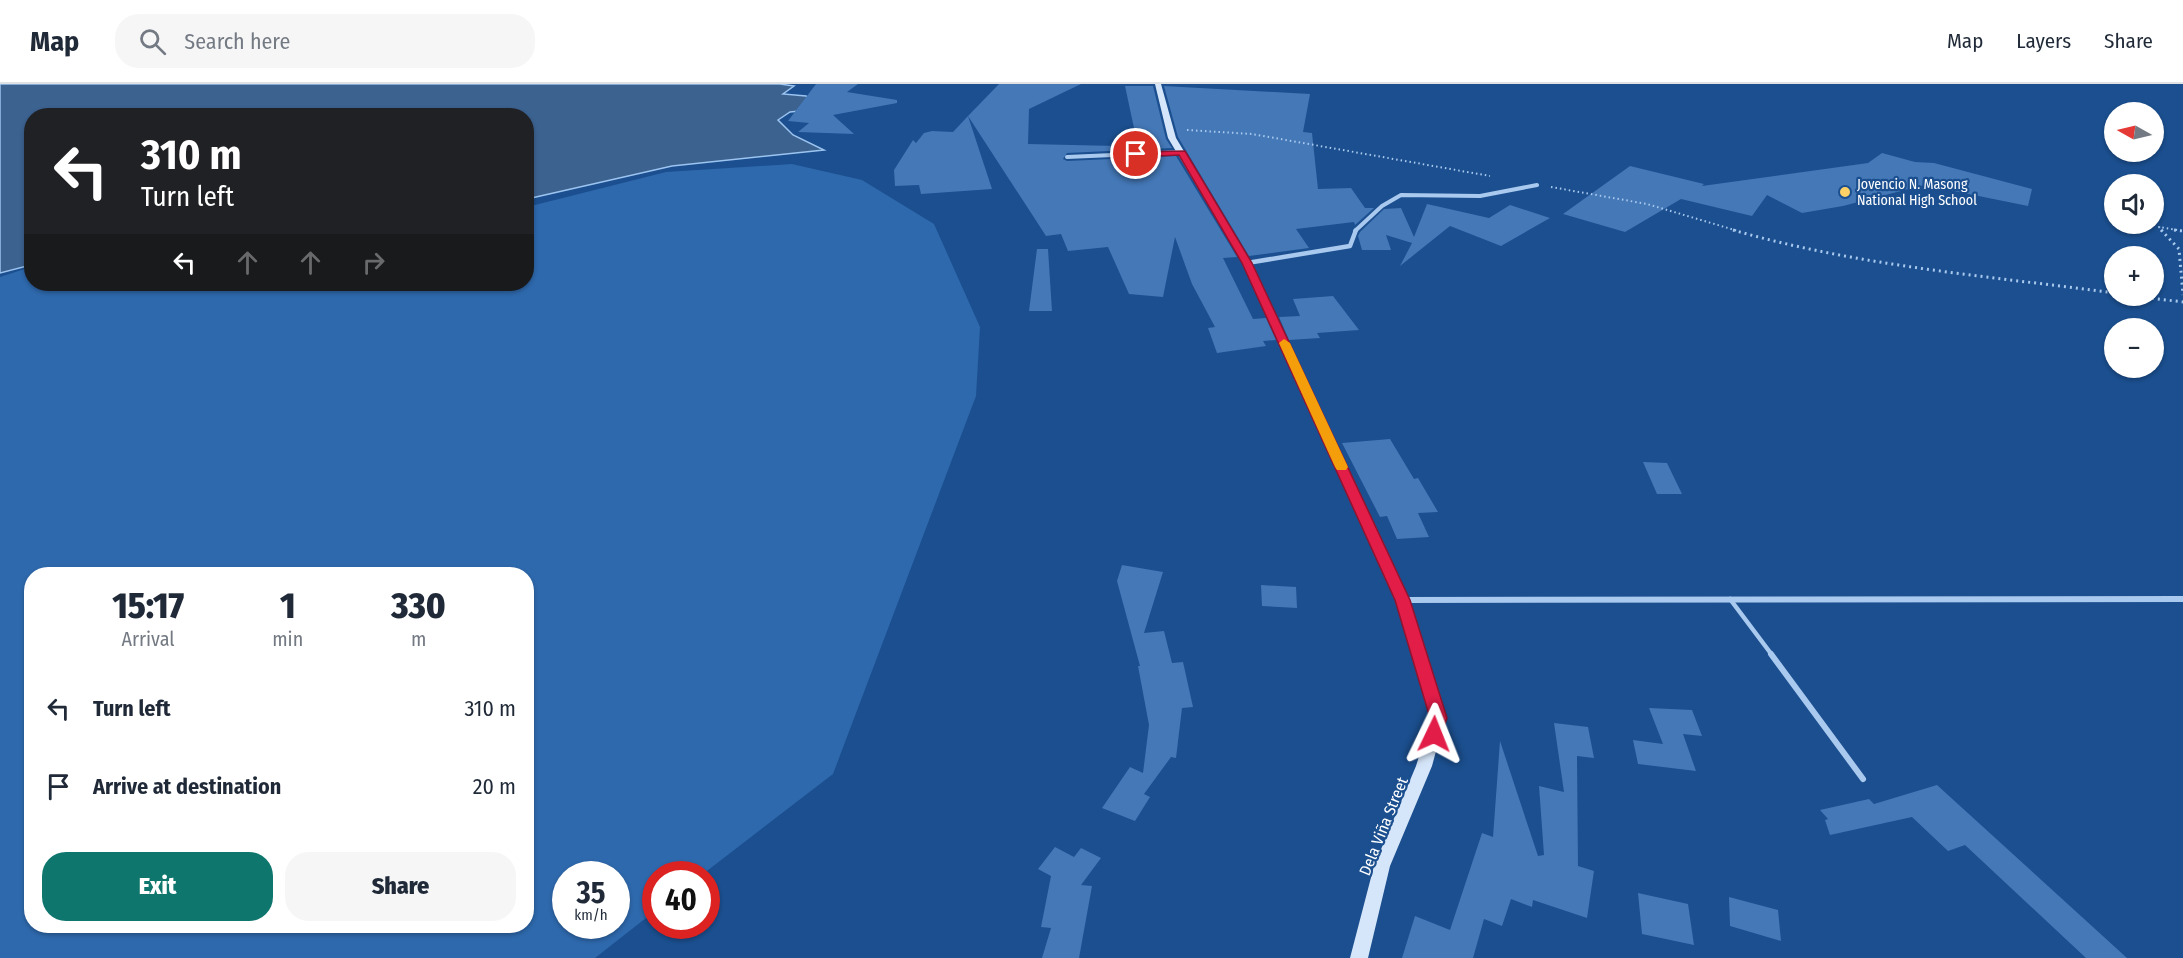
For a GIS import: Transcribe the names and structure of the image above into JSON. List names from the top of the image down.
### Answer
{
  "streets": {
    "street": ["Dela Viña Street"]
  },
  "places": ["Jovencio N. Masong National High School"],
  "north": "left",
  "page": {
    "header": "Map",
    "search": "Search here",
    "nav": ["Map", "Layers", "Share"],
    "map_buttons": ["+", "−"],
    "turn": ["310 m", "Turn left"],
    "eta": [
      "15:17",
      "Arrival",
      "1",
      "min",
      "330",
      "m"
    ],
    "list": [
      {
        "name": "Turn left",
        "value": "310 m"
      },
      {
        "name": "Arrive at destination",
        "value": "20 m"
      }
    ],
    "buttons": ["Exit", "Share"],
    "speed": "35 km/h",
    "limit": "40"
  }
}
